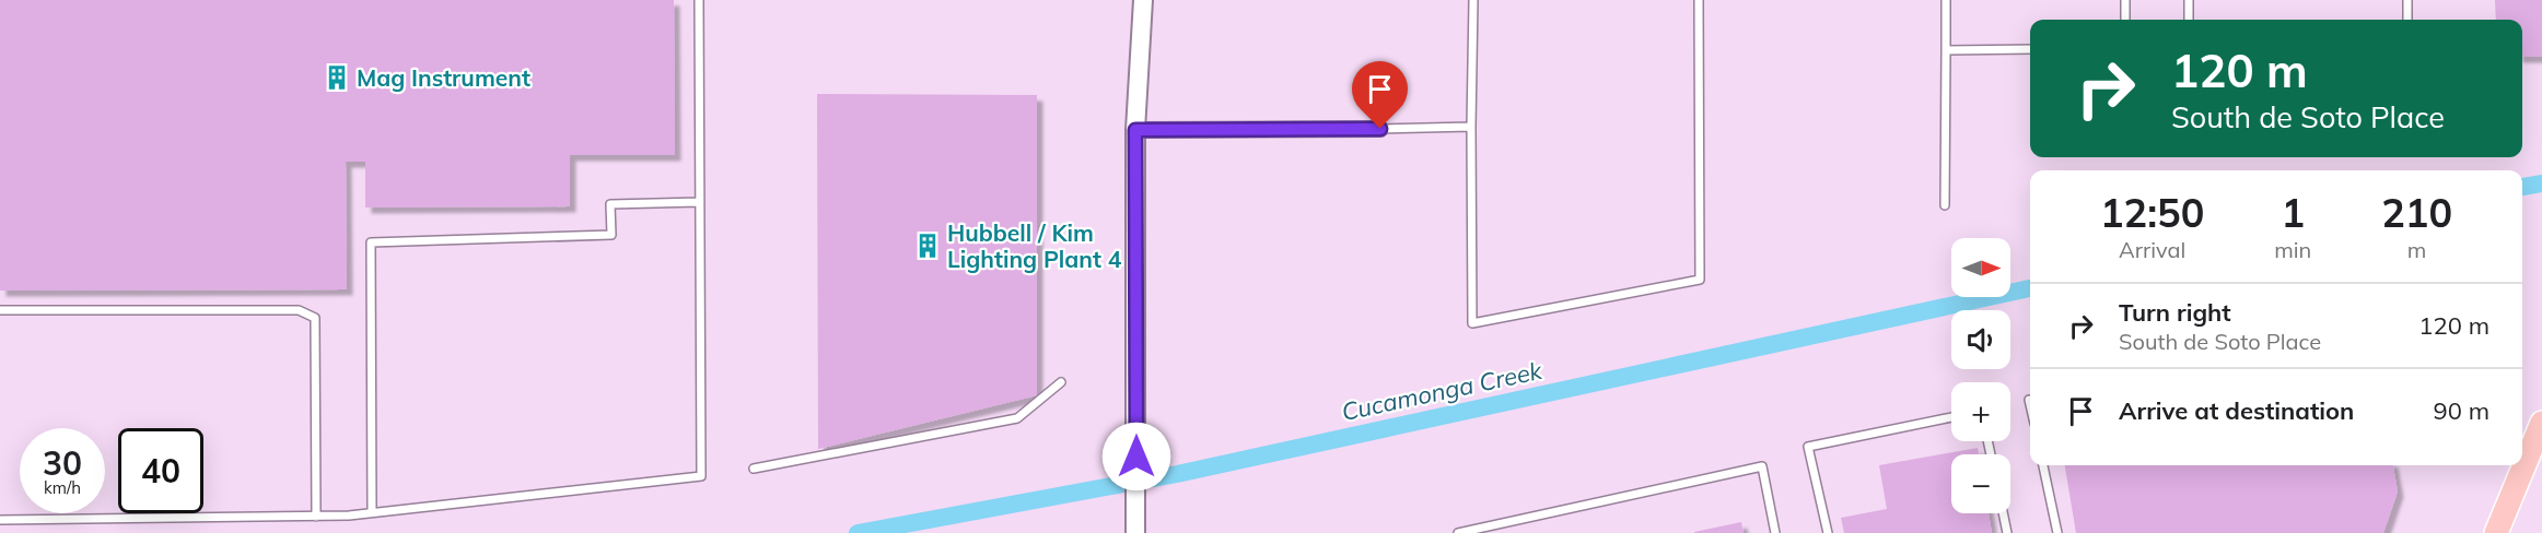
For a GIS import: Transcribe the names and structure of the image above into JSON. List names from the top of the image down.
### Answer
{
  "water": ["Cucamonga Creek"],
  "places": {
    "building": ["Mag Instrument", "Hubbell / Kim Lighting Plant 4"]
  },
  "north": "right",
  "page": {
    "turn": ["120 m", "South de Soto Place"],
    "eta": [
      "12:50",
      "Arrival",
      "1",
      "min",
      "210",
      "m"
    ],
    "map_buttons": ["+", "−"],
    "list": [
      {
        "name": "Turn right",
        "note": "South de Soto Place",
        "value": "120 m"
      },
      {
        "name": "Arrive at destination",
        "value": "90 m"
      }
    ],
    "speed": "30 km/h",
    "limit": "40"
  }
}
